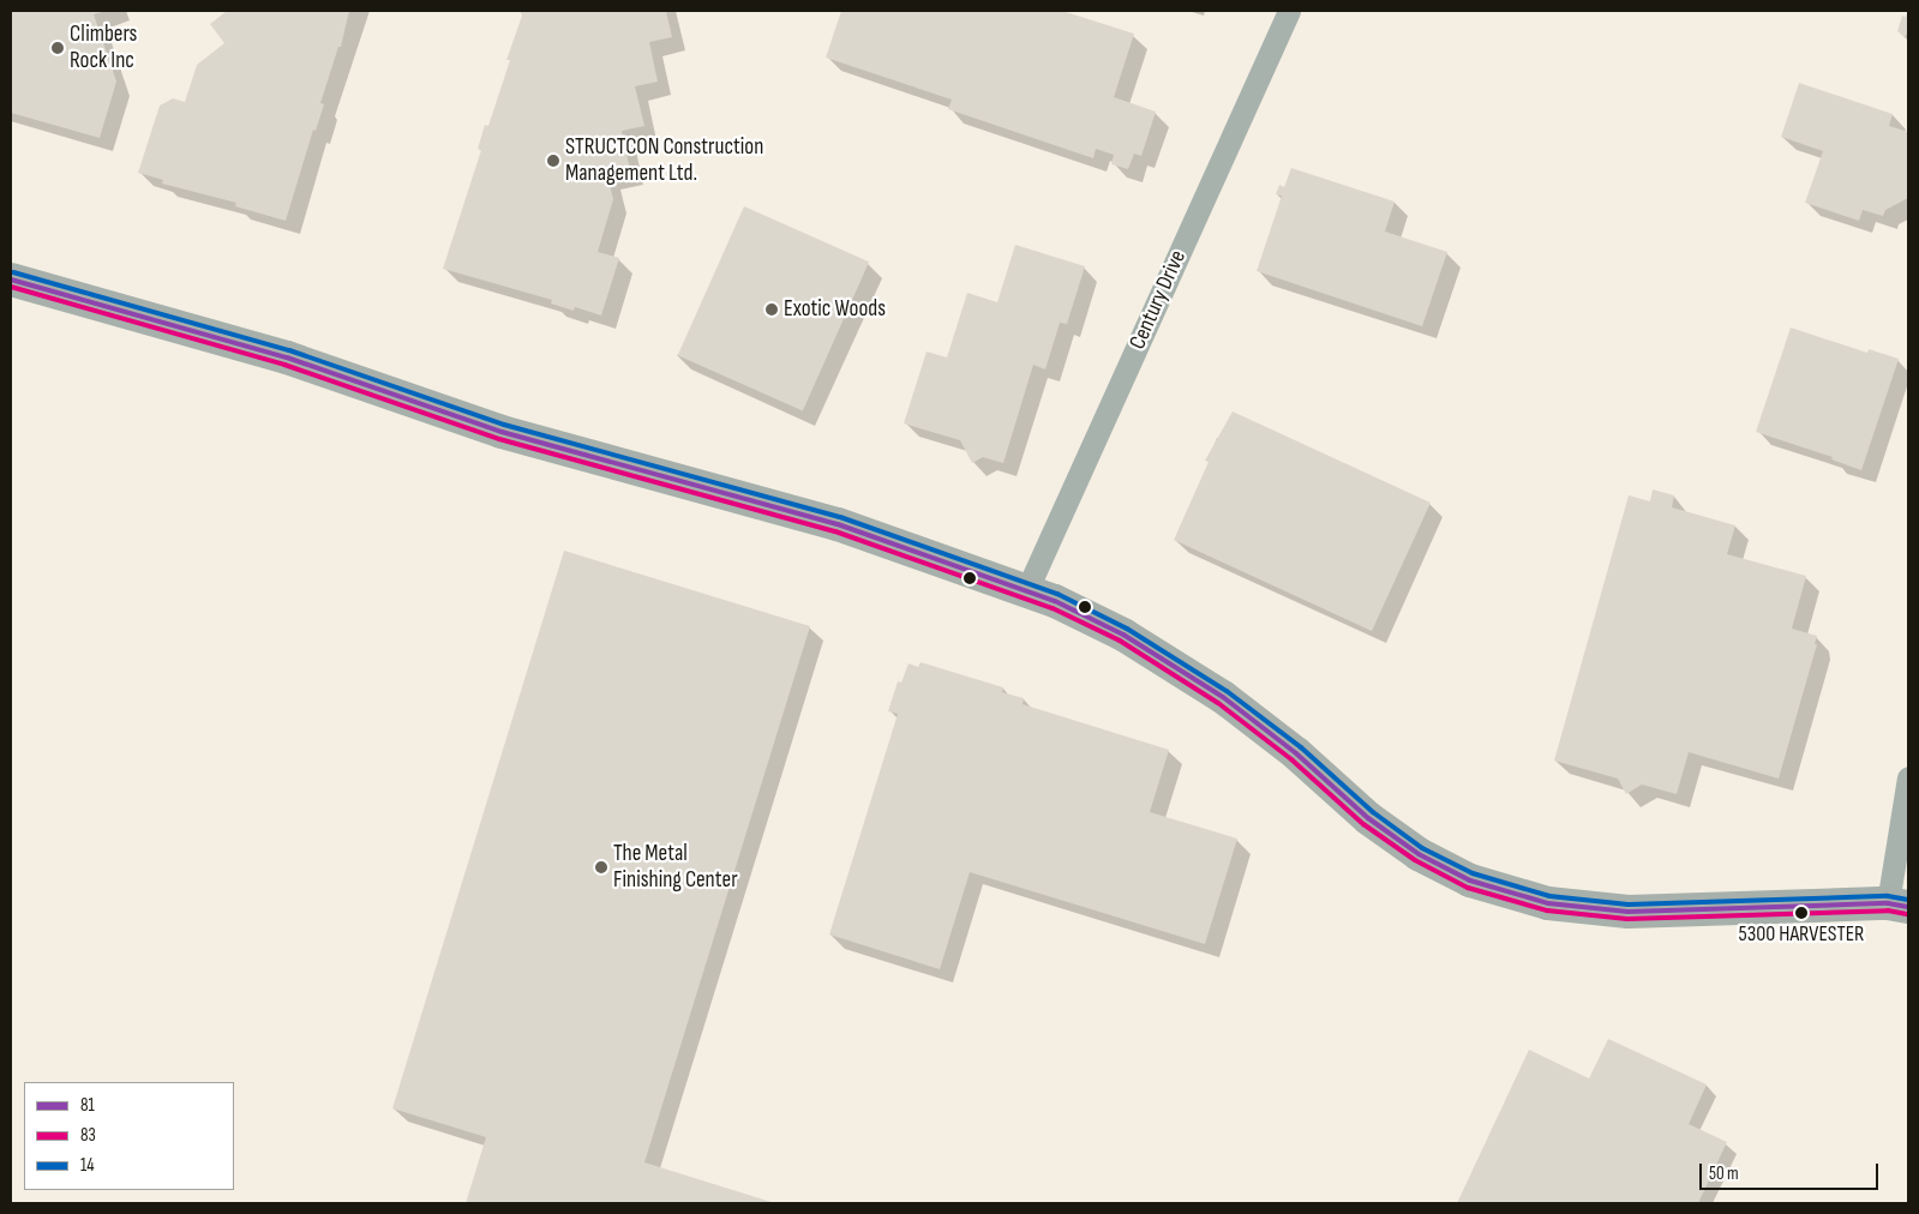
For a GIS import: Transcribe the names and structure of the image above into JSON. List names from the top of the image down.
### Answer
{
  "streets": {
    "street": ["Century Drive"]
  },
  "places": [
    "Climbers Rock Inc",
    "STRUCTCON Construction Management Ltd.",
    "Exotic Woods",
    "The Metal Finishing Center",
    "5300 HARVESTER"
  ],
  "lines": ["transit line 14", "transit line 81", "transit line 83"],
  "legend": ["81", "83", "14"],
  "scale_bar": "50 m"
}
